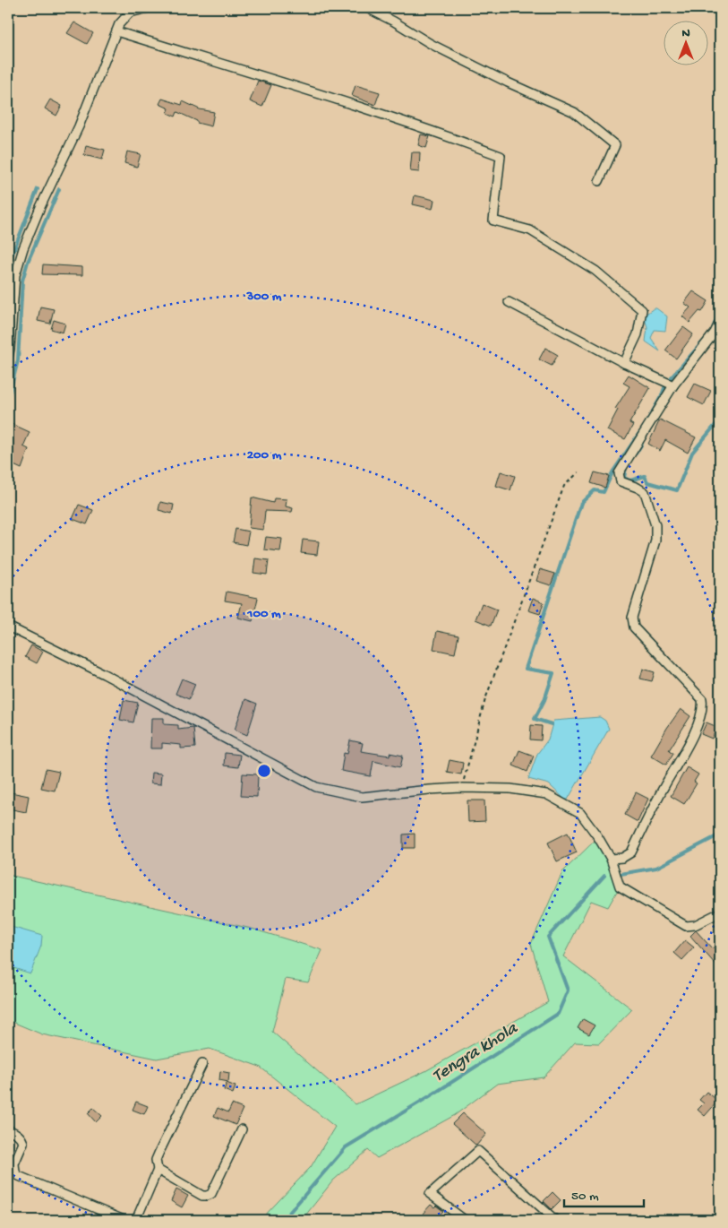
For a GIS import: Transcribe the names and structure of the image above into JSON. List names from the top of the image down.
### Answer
{
  "water": ["Tengra khola"],
  "scale_bar": "50 m",
  "north": "top",
  "rings": ["300 m", "200 m", "100 m"]
}
